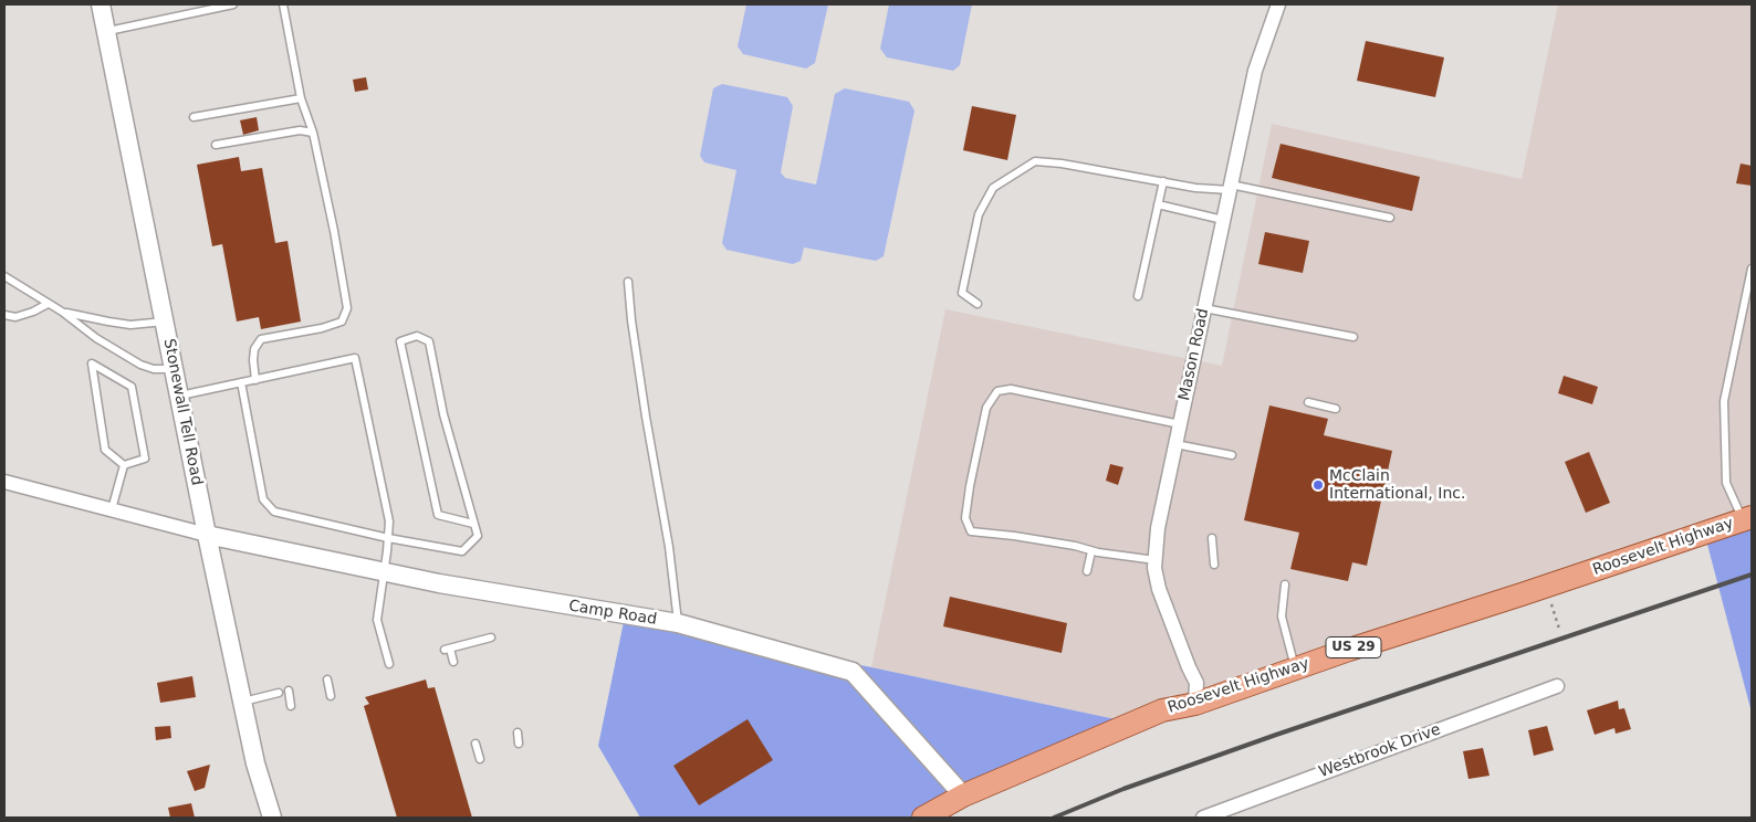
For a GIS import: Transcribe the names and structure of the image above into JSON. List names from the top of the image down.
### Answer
{
  "streets": {
    "main road": ["Roosevelt Highway", "US 29"],
    "street": [
      "Mason Road",
      "Stonewall Tell Road",
      "Camp Road",
      "Westbrook Drive"
    ]
  },
  "crossings": [
    ["Mason Road", "Roosevelt Highway"],
    ["Stonewall Tell Road", "Camp Road"],
    ["Roosevelt Highway", "Camp Road"]
  ],
  "places": ["McClain International, Inc."]
}
